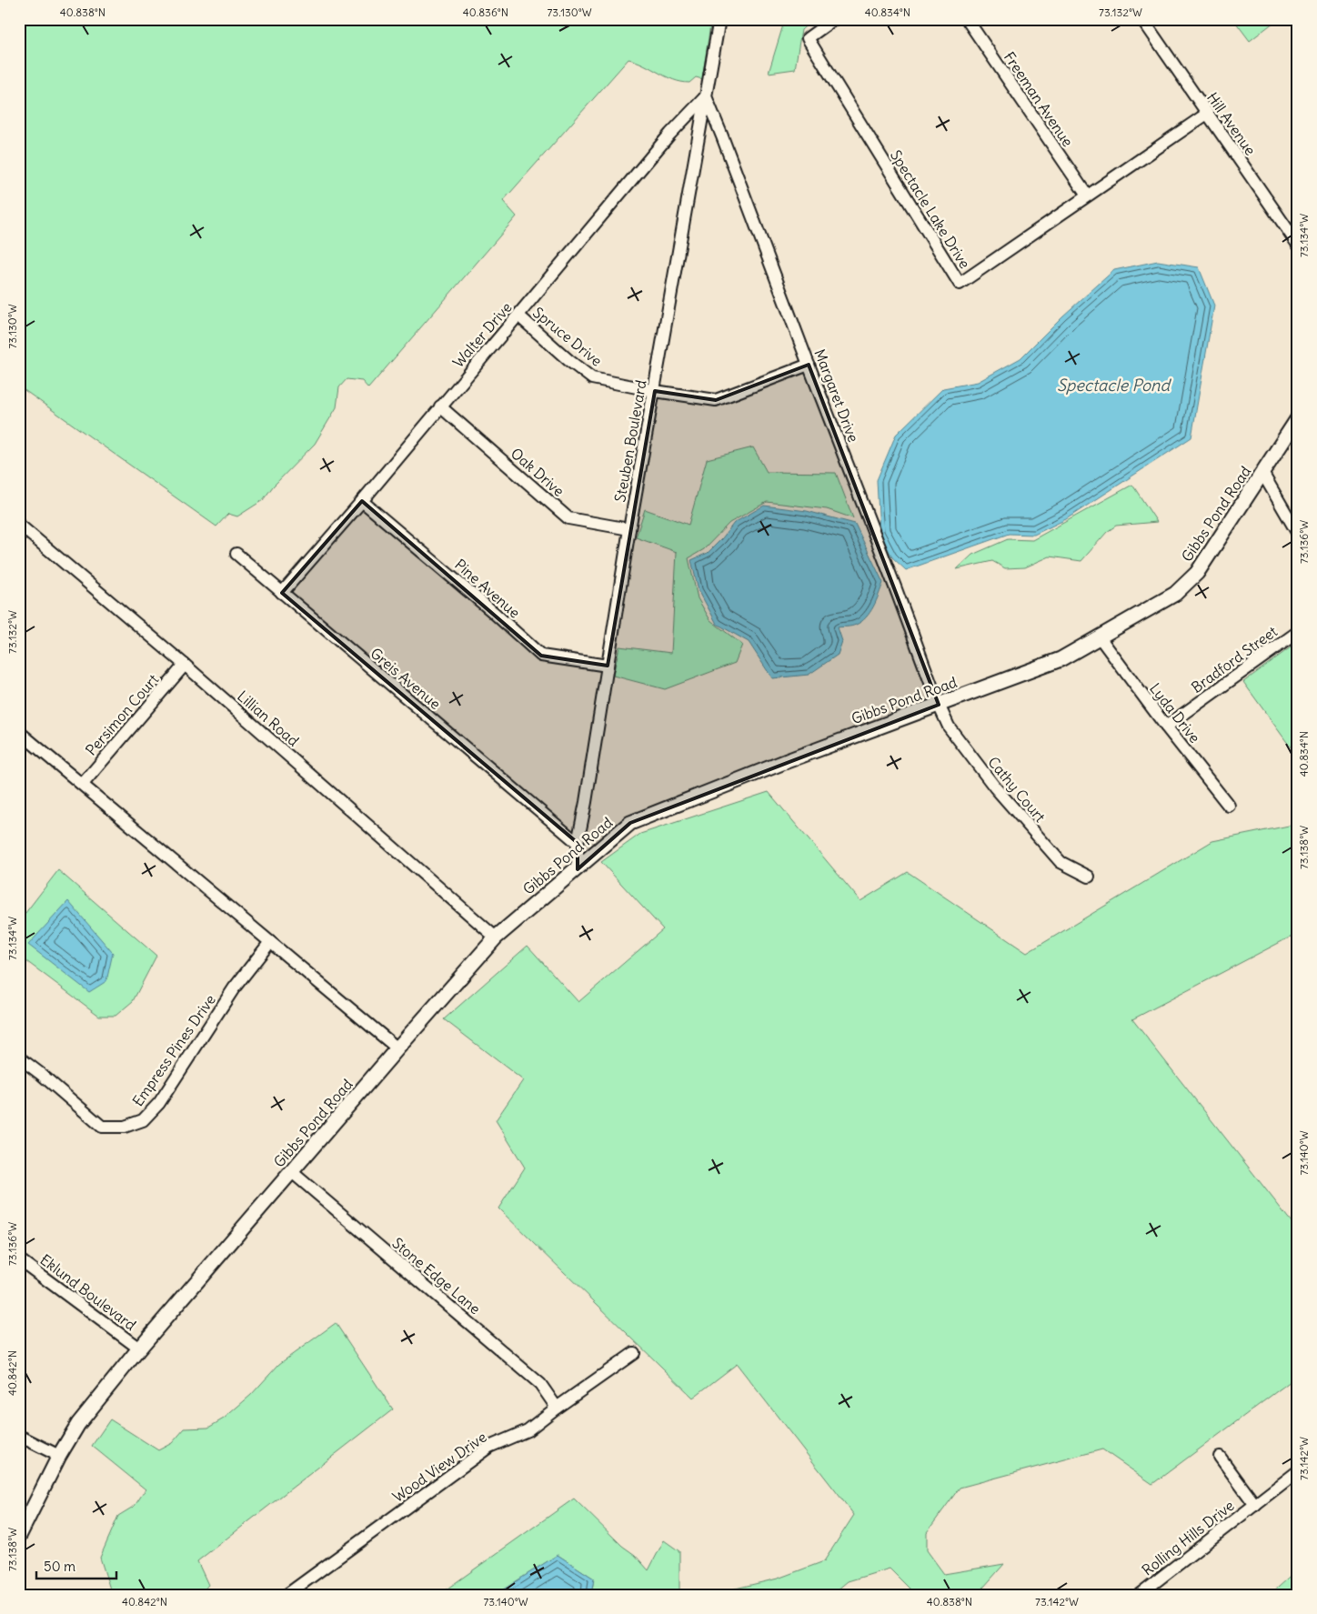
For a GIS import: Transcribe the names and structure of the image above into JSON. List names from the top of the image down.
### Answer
{
  "streets": {
    "street": [
      "Freeman Avenue",
      "Hill Avenue",
      "Spectacle Lake Drive",
      "Walter Drive",
      "Spruce Drive",
      "Margaret Drive",
      "Steuben Boulevard",
      "Oak Drive",
      "Gibbs Pond Road",
      "Pine Avenue",
      "Bradford Street",
      "Greis Avenue",
      "Lyda Drive",
      "Persimon Court",
      "Lillian Road",
      "Cathy Court",
      "Empress Pines Drive",
      "Stone Edge Lane",
      "Eklund Boulevard",
      "Wood View Drive",
      "Rolling Hills Drive"
    ]
  },
  "crossings": [
    ["Freeman Avenue", "Spectacle Lake Drive"],
    ["Hill Avenue", "Spectacle Lake Drive"],
    ["Walter Drive", "Spruce Drive"],
    ["Walter Drive", "Margaret Drive"],
    ["Walter Drive", "Steuben Boulevard"],
    ["Walter Drive", "Oak Drive"],
    ["Walter Drive", "Pine Avenue"],
    ["Walter Drive", "Greis Avenue"],
    ["Spruce Drive", "Margaret Drive"],
    ["Spruce Drive", "Steuben Boulevard"],
    ["Margaret Drive", "Steuben Boulevard"],
    ["Margaret Drive", "Gibbs Pond Road"],
    ["Margaret Drive", "Cathy Court"],
    ["Steuben Boulevard", "Oak Drive"],
    ["Steuben Boulevard", "Gibbs Pond Road"],
    ["Steuben Boulevard", "Pine Avenue"],
    ["Steuben Boulevard", "Greis Avenue"],
    ["Gibbs Pond Road", "Lyda Drive"],
    ["Gibbs Pond Road", "Lillian Road"],
    ["Gibbs Pond Road", "Cathy Court"],
    ["Gibbs Pond Road", "Stone Edge Lane"],
    ["Gibbs Pond Road", "Eklund Boulevard"],
    ["Bradford Street", "Lyda Drive"],
    ["Persimon Court", "Lillian Road"],
    ["Stone Edge Lane", "Wood View Drive"]
  ],
  "water": ["Spectacle Pond"],
  "scale_bar": "50 m",
  "coordinates": [
    "40.838°N",
    "40.836°N",
    "73.130°W",
    "40.834°N",
    "73.132°W",
    "73.134°W",
    "73.136°W",
    "73.138°W",
    "73.140°W",
    "40.842°N",
    "73.142°W"
  ]
}
